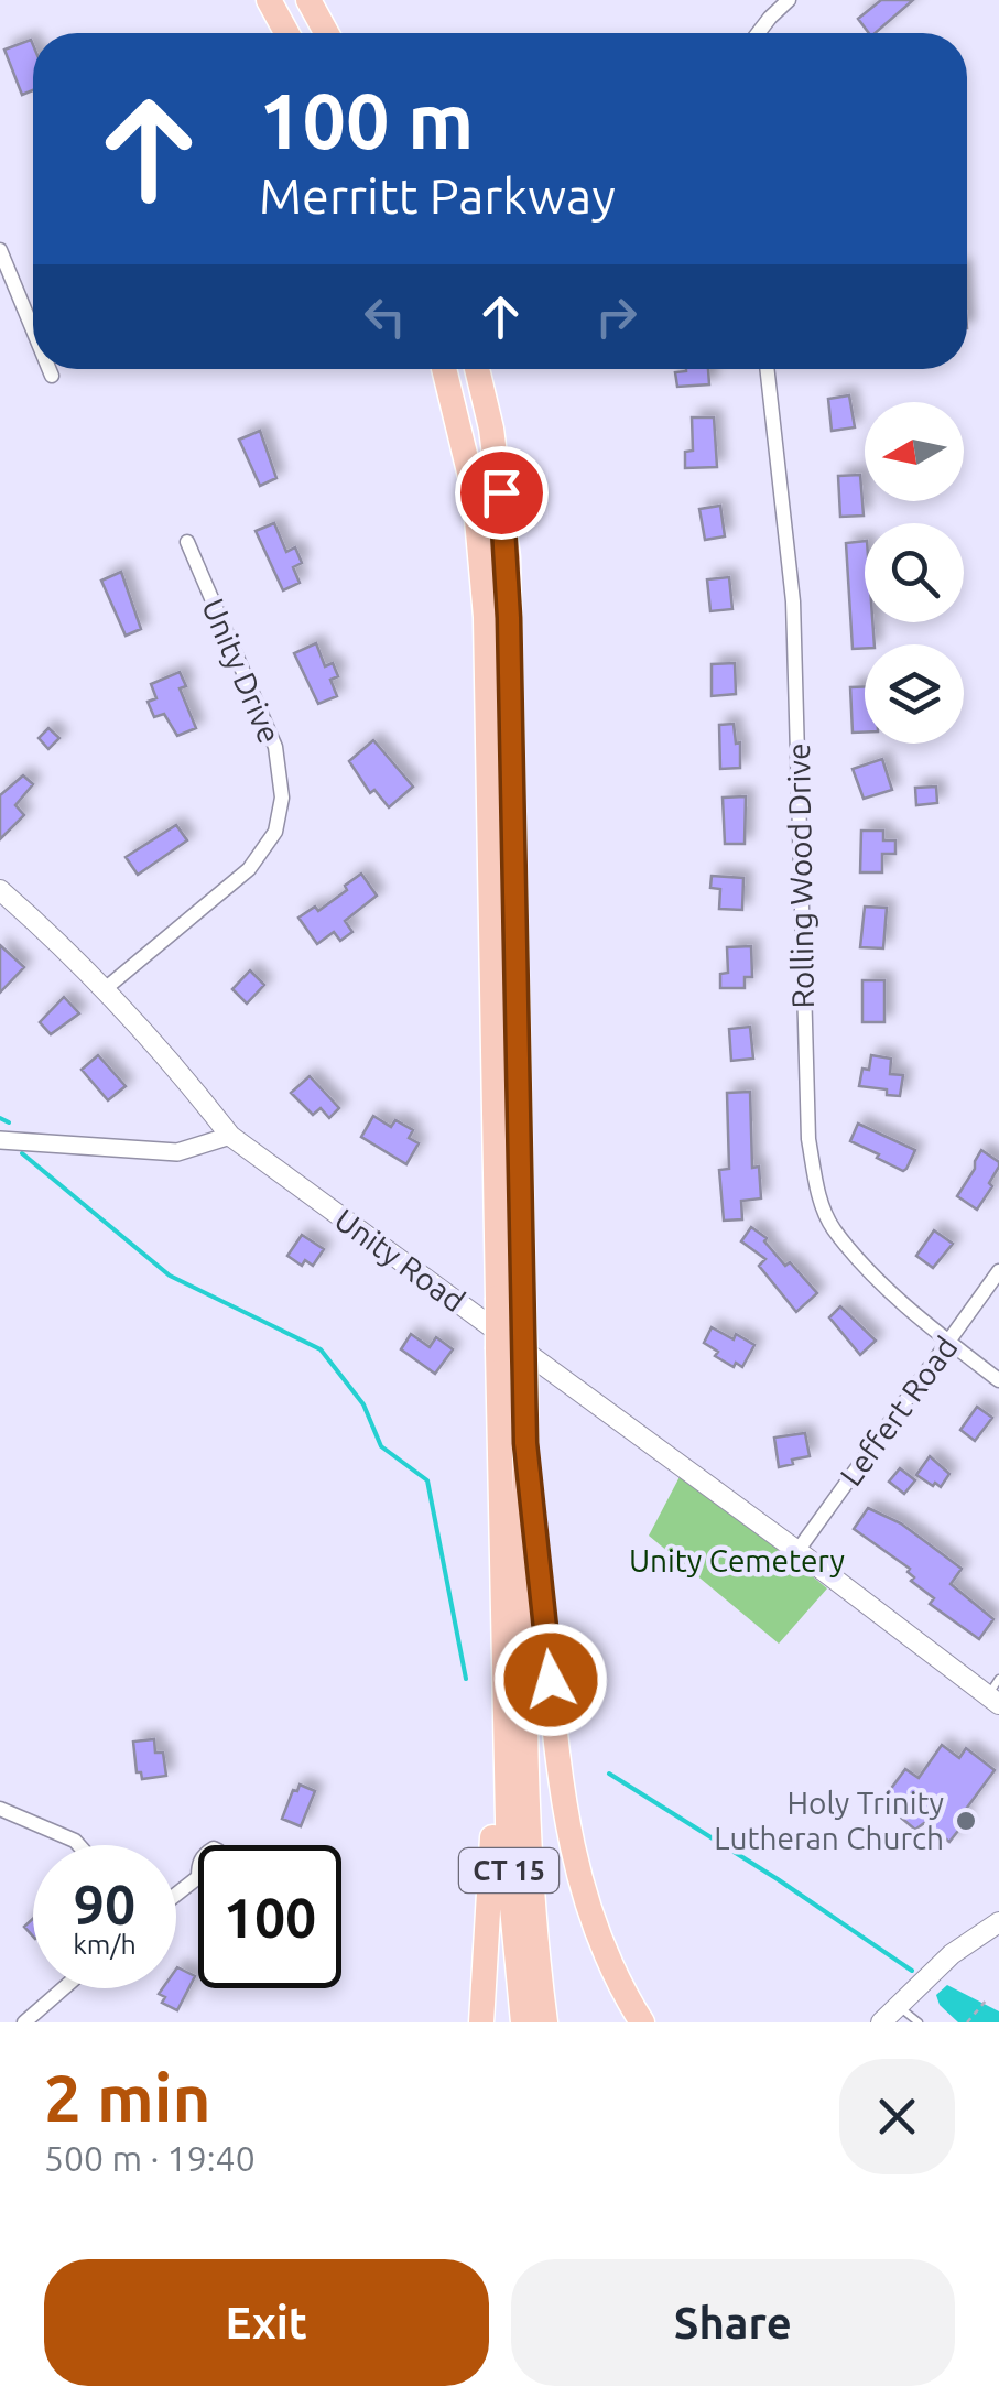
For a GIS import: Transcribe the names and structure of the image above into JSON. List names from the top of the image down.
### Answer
{
  "streets": {
    "highway": ["CT 15"],
    "main road": ["Unity Road"],
    "street": ["Unity Drive", "Rolling Wood Drive", "Leffert Road"]
  },
  "crossings": [
    ["Unity Drive", "Unity Road"],
    ["Rolling Wood Drive", "Leffert Road"],
    ["Unity Road", "Leffert Road"]
  ],
  "parks": ["Unity Cemetery"],
  "places": ["Holy Trinity Lutheran Church"],
  "north": "left",
  "page": {
    "turn": ["100 m", "Merritt Parkway"],
    "speed": "90 km/h",
    "limit": "100",
    "heading": ["2 min", "500 m · 19:40"],
    "buttons": ["Exit", "Share"]
  }
}
